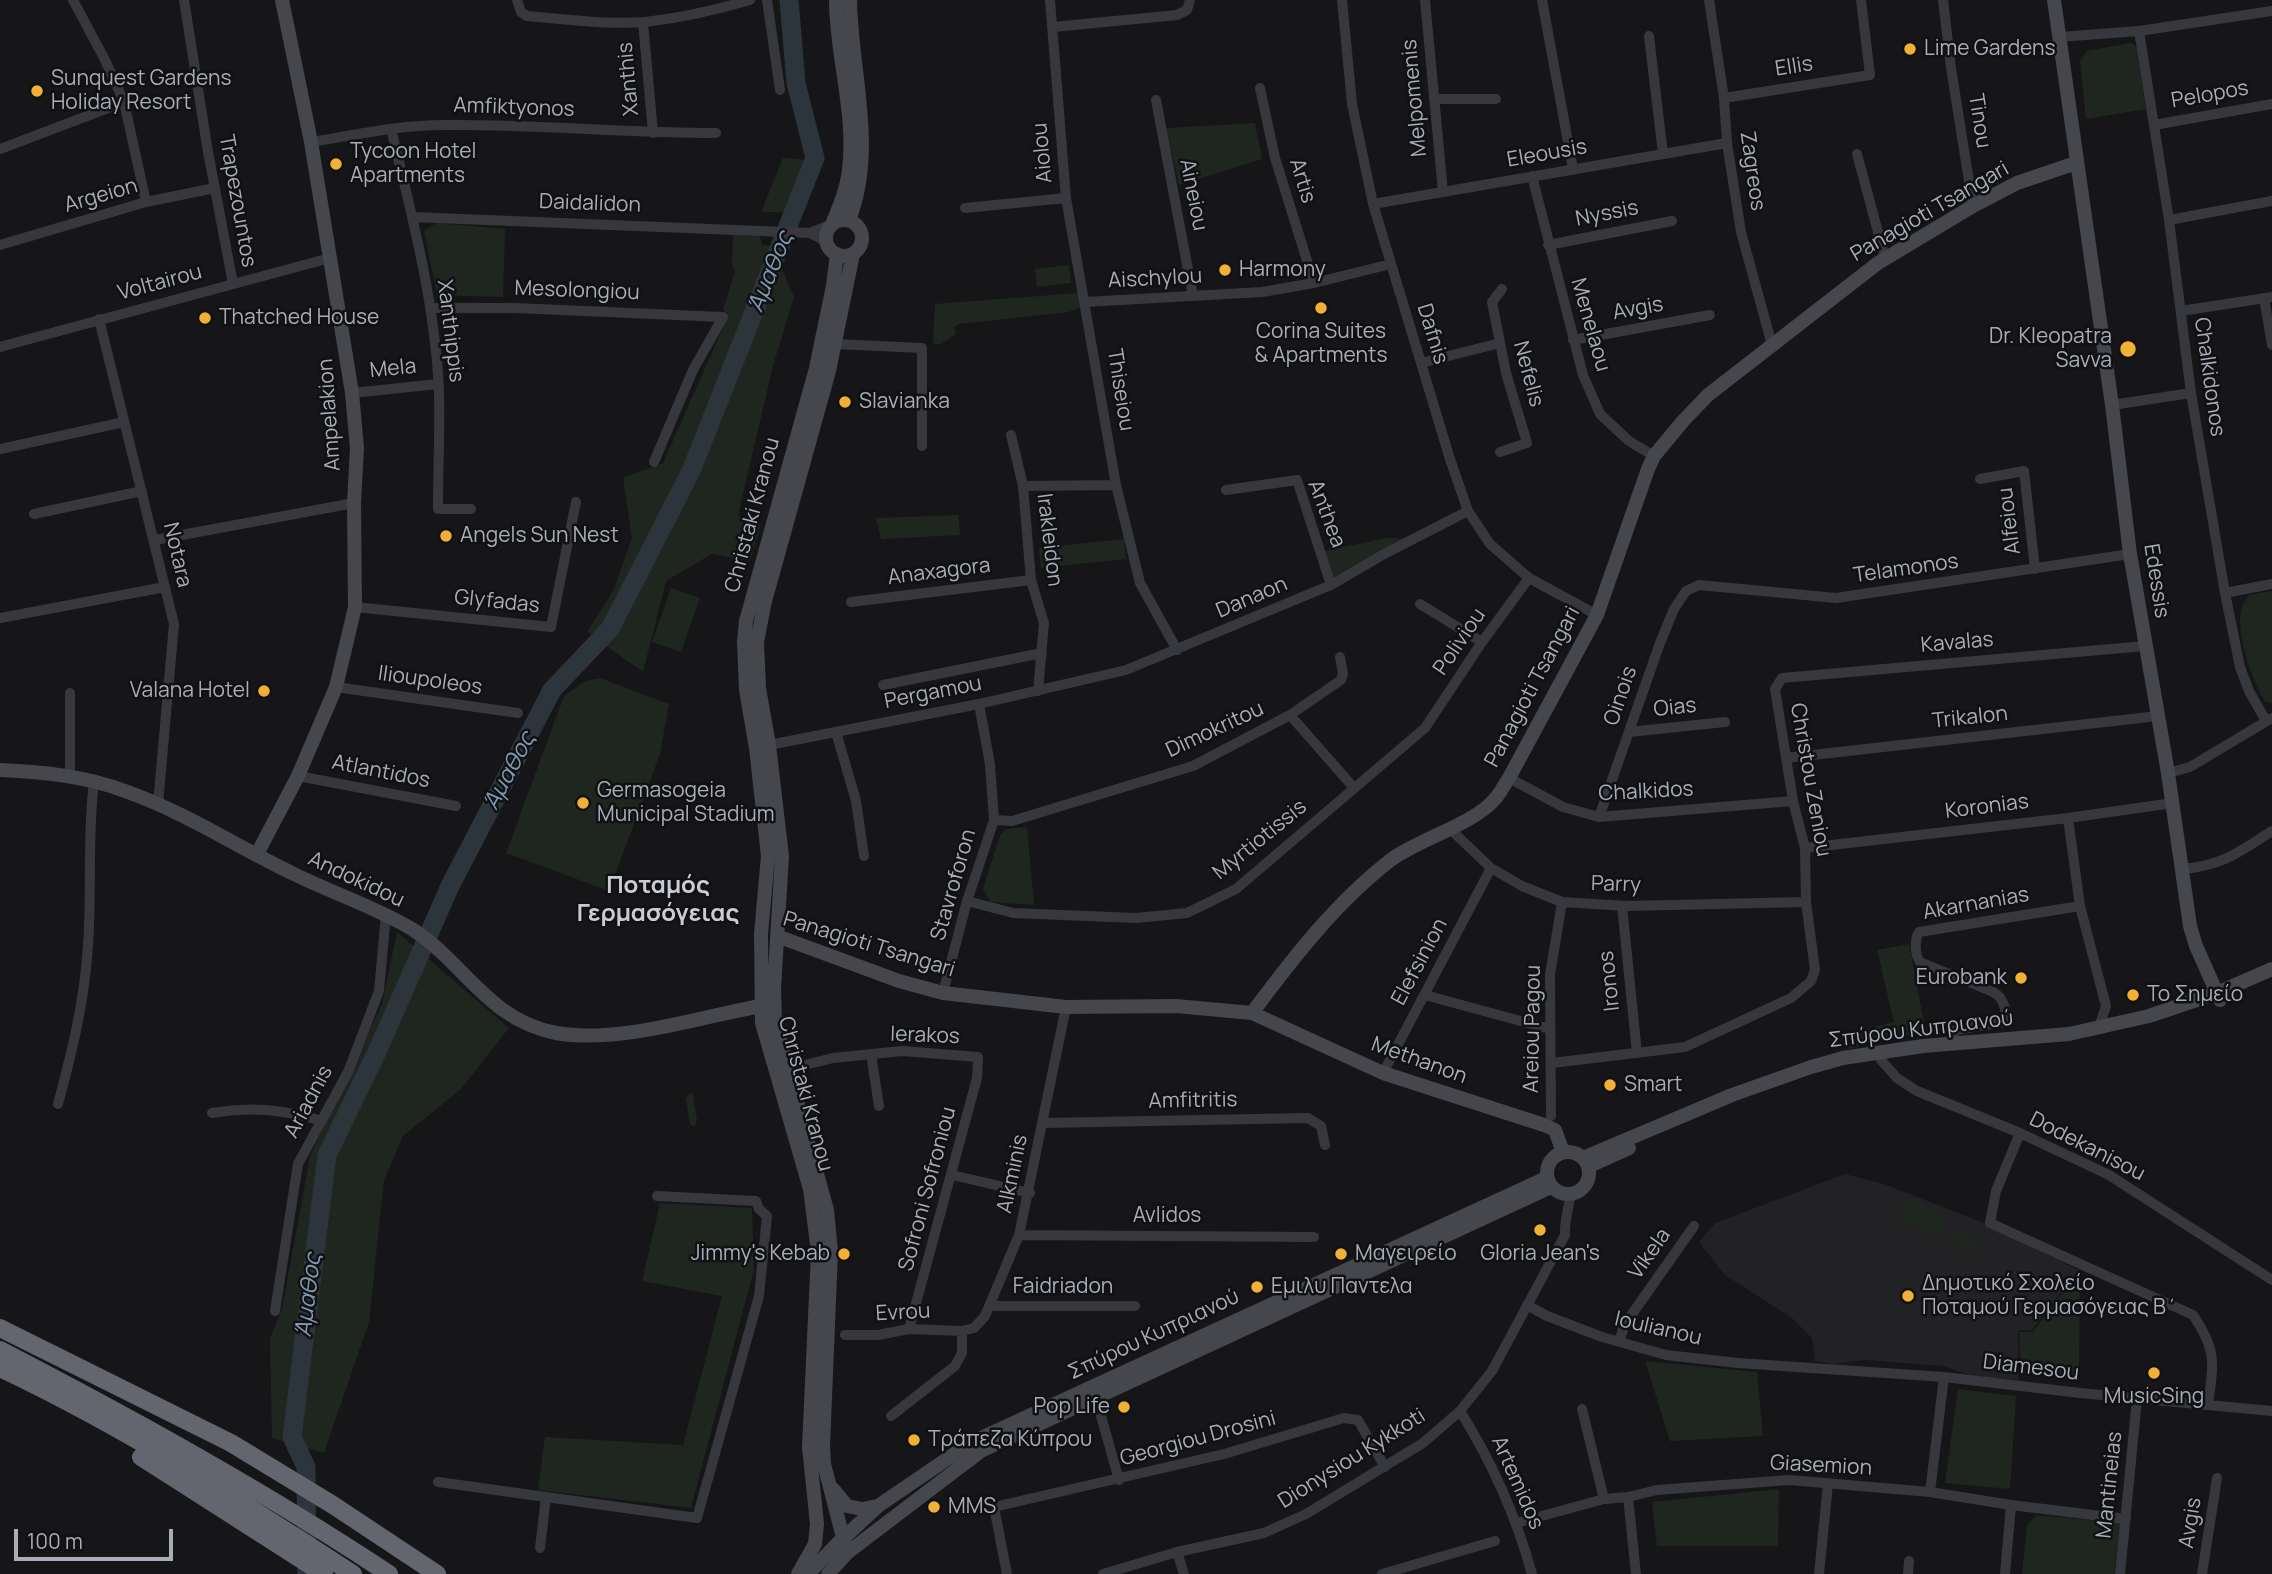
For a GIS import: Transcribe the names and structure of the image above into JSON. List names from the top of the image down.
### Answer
{
  "streets": {
    "main road": [
      "Panagioti Tsangari",
      "Ampelakion",
      "Christaki Kranou",
      "Edessis",
      "Andokidou",
      "Σπύρου Κυπριανού",
      "Methanon"
    ],
    "street": [
      "Ellis",
      "Xanthis",
      "Pelopos",
      "Melpomenis",
      "Amfiktyonos",
      "Tinou",
      "Aiolou",
      "Eleousis",
      "Zagreos",
      "Artis",
      "Aineiou",
      "Argeion",
      "Trapezountos",
      "Daidalidon",
      "Nyssis",
      "Aischylou",
      "Voltairou",
      "Mesolongiou",
      "Avgis",
      "Menelaou",
      "Xanthippis",
      "Dafnis",
      "Mela",
      "Nefelis",
      "Chalkidonos",
      "Thiseiou",
      "Anthea",
      "Alfeiou",
      "Irakleidon",
      "Notara",
      "Telamonos",
      "Anaxagora",
      "Danaon",
      "Glyfadas",
      "Poliviou",
      "Kavalas",
      "Ilioupoleos",
      "Pergamou",
      "Oinois",
      "Oias",
      "Trikalon",
      "Dimokritou",
      "Atlantidos",
      "Christou Zeniou",
      "Chalkidos",
      "Koronias",
      "Myrtiotissis",
      "Stavroforon",
      "Parry",
      "Akarnanias",
      "Elefsinion",
      "Ironos",
      "Areiou Pagou",
      "Ierakos",
      "Amfitritis",
      "Ariadnis",
      "Dodekanisou",
      "Alkminis",
      "Sofroni Sofroniou",
      "Avlidos",
      "Vikela",
      "Faidriadon",
      "Evrou",
      "Ioulianou",
      "Diamesou",
      "Georgiou Drosini",
      "Dionysiou Kykkoti",
      "Giasemion",
      "Artemidos",
      "Mantineias"
    ]
  },
  "crossings": [
    ["Ellis", "Zagreos"],
    ["Xanthis", "Amfiktyonos"],
    ["Pelopos", "Chalkidonos"],
    ["Melpomenis", "Eleousis"],
    ["Amfiktyonos", "Xanthippis"],
    ["Amfiktyonos", "Ampelakion"],
    ["Tinou", "Panagioti Tsangari"],
    ["Aiolou", "Aischylou"],
    ["Aiolou", "Thiseiou"],
    ["Eleousis", "Zagreos"],
    ["Eleousis", "Menelaou"],
    ["Eleousis", "Dafnis"],
    ["Zagreos", "Panagioti Tsangari"],
    ["Artis", "Aischylou"],
    ["Aineiou", "Aischylou"],
    ["Argeion", "Trapezountos"],
    ["Trapezountos", "Voltairou"],
    ["Daidalidon", "Xanthippis"],
    ["Panagioti Tsangari", "Menelaou"],
    ["Panagioti Tsangari", "Dafnis"],
    ["Panagioti Tsangari", "Christaki Kranou"],
    ["Panagioti Tsangari", "Edessis"],
    ["Panagioti Tsangari", "Chalkidos"],
    ["Panagioti Tsangari", "Stavroforon"],
    ["Panagioti Tsangari", "Parry"],
    ["Panagioti Tsangari", "Methanon"],
    ["Panagioti Tsangari", "Alkminis"],
    ["Nyssis", "Menelaou"],
    ["Aischylou", "Dafnis"],
    ["Aischylou", "Thiseiou"],
    ["Voltairou", "Ampelakion"],
    ["Voltairou", "Notara"],
    ["Mesolongiou", "Xanthippis"],
    ["Avgis", "Menelaou"],
    ["Xanthippis", "Mela"],
    ["Dafnis", "Danaon"],
    ["Dafnis", "Poliviou"],
    ["Mela", "Ampelakion"],
    ["Thiseiou", "Danaon"],
    ["Ampelakion", "Glyfadas"],
    ["Ampelakion", "Ilioupoleos"],
    ["Ampelakion", "Atlantidos"],
    ["Ampelakion", "Andokidou"],
    ["Anthea", "Danaon"],
    ["Christaki Kranou", "Pergamou"],
    ["Christaki Kranou", "Andokidou"],
    ["Christaki Kranou", "Σπύρου Κυπριανού"],
    ["Christaki Kranou", "Ierakos"],
    ["Alfeiou", "Telamonos"],
    ["Irakleidon", "Anaxagora"],
    ["Irakleidon", "Danaon"],
    ["Irakleidon", "Pergamou"],
    ["Notara", "Andokidou"],
    ["Telamonos", "Edessis"],
    ["Telamonos", "Oinois"],
    ["Edessis", "Kavalas"],
    ["Edessis", "Trikalon"],
    ["Edessis", "Koronias"],
    ["Edessis", "Σπύρου Κυπριανού"],
    ["Danaon", "Pergamou"],
    ["Poliviou", "Myrtiotissis"],
    ["Kavalas", "Christou Zeniou"],
    ["Pergamou", "Stavroforon"],
    ["Oinois", "Oias"],
    ["Oinois", "Chalkidos"],
    ["Trikalon", "Christou Zeniou"],
    ["Dimokritou", "Stavroforon"],
    ["Christou Zeniou", "Chalkidos"],
    ["Christou Zeniou", "Koronias"],
    ["Christou Zeniou", "Parry"],
    ["Christou Zeniou", "Ironos"],
    ["Christou Zeniou", "Areiou Pagou"],
    ["Myrtiotissis", "Stavroforon"],
    ["Andokidou", "Ariadnis"],
    ["Parry", "Elefsinion"],
    ["Parry", "Ironos"],
    ["Parry", "Areiou Pagou"],
    ["Akarnanias", "Σπύρου Κυπριανού"],
    ["Elefsinion", "Methanon"],
    ["Σπύρου Κυπριανού", "Methanon"],
    ["Σπύρου Κυπριανού", "Dodekanisou"],
    ["Σπύρου Κυπριανού", "Dionysiou Kykkoti"],
    ["Ierakos", "Sofroni Sofroniou"],
    ["Methanon", "Dionysiou Kykkoti"],
    ["Amfitritis", "Alkminis"],
    ["Alkminis", "Avlidos"],
    ["Alkminis", "Faidriadon"],
    ["Alkminis", "Evrou"],
    ["Sofroni Sofroniou", "Evrou"],
    ["Vikela", "Ioulianou"],
    ["Ioulianou", "Diamesou"],
    ["Ioulianou", "Dionysiou Kykkoti"],
    ["Diamesou", "Mantineias"],
    ["Georgiou Drosini", "Dionysiou Kykkoti"],
    ["Dionysiou Kykkoti", "Artemidos"],
    ["Giasemion", "Artemidos"],
    ["Giasemion", "Mantineias"]
  ],
  "districts": ["Ποταμός Γερμασόγειας"],
  "water": ["Άμαθος"],
  "places": [
    "Lime Gardens",
    "Sunquest Gardens Holiday Resort",
    "Tycoon Hotel Apartments",
    "Harmony",
    "Corina Suites & Apartments",
    "Thatched House",
    "Dr. Kleopatra Savva",
    "Slavianka",
    "Angels Sun Nest",
    "Valana Hotel",
    "Germasogeia Municipal Stadium",
    "Eurobank",
    "Το Σημείο",
    "Smart",
    "Gloria Jean's",
    "Jimmy's Kebab",
    "Μαγειρείο",
    "Εμιλυ Παντελα",
    "Δημοτικό Σχολείο Ποταμού Γερμασόγειας Β΄",
    "MusicSing",
    "Pop Life",
    "Τράπεζα Κύπρου",
    "MMS"
  ],
  "scale_bar": "100 m"
}
